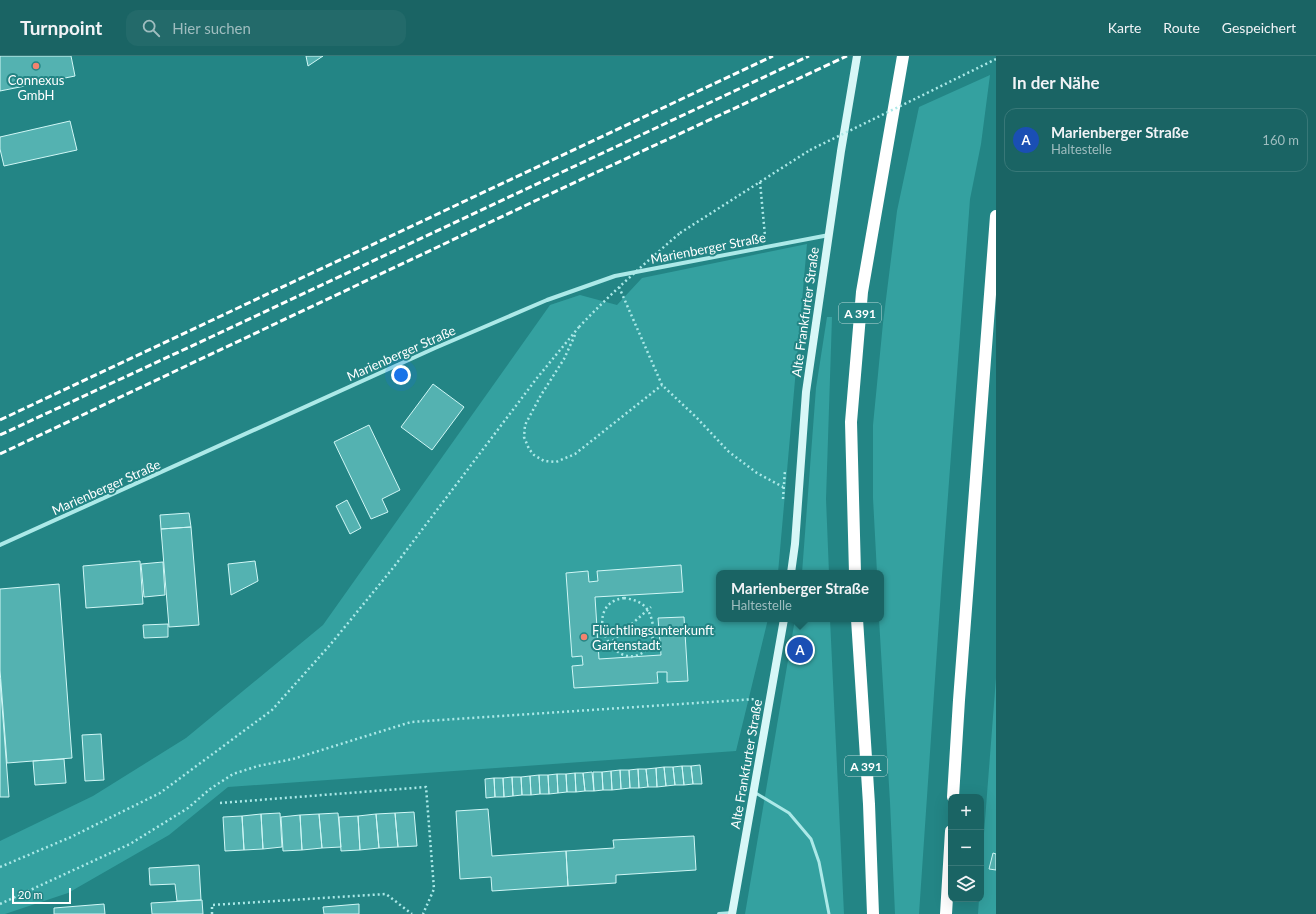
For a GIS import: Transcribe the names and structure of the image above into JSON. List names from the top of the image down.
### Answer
{
  "streets": {
    "highway": ["A 391"],
    "street": ["Marienberger Straße", "Alte Frankfurter Straße"]
  },
  "crossings": [
    ["Marienberger Straße", "Alte Frankfurter Straße"]
  ],
  "places": ["Connexus GmbH", "Flüchtlingsunterkunft Gartenstadt"],
  "scale_bar": "20 m",
  "page": {
    "header": "Turnpoint",
    "search": "Hier suchen",
    "nav": ["Karte", "Route", "Gespeichert"],
    "heading": "In der Nähe",
    "list": [
      {
        "mark": "A",
        "name": "Marienberger Straße",
        "note": "Haltestelle",
        "value": "160 m"
      }
    ],
    "popup": ["Marienberger Straße", "Haltestelle"],
    "pins": "A",
    "map_buttons": ["+", "−"],
    "scale": "20 m"
  }
}
